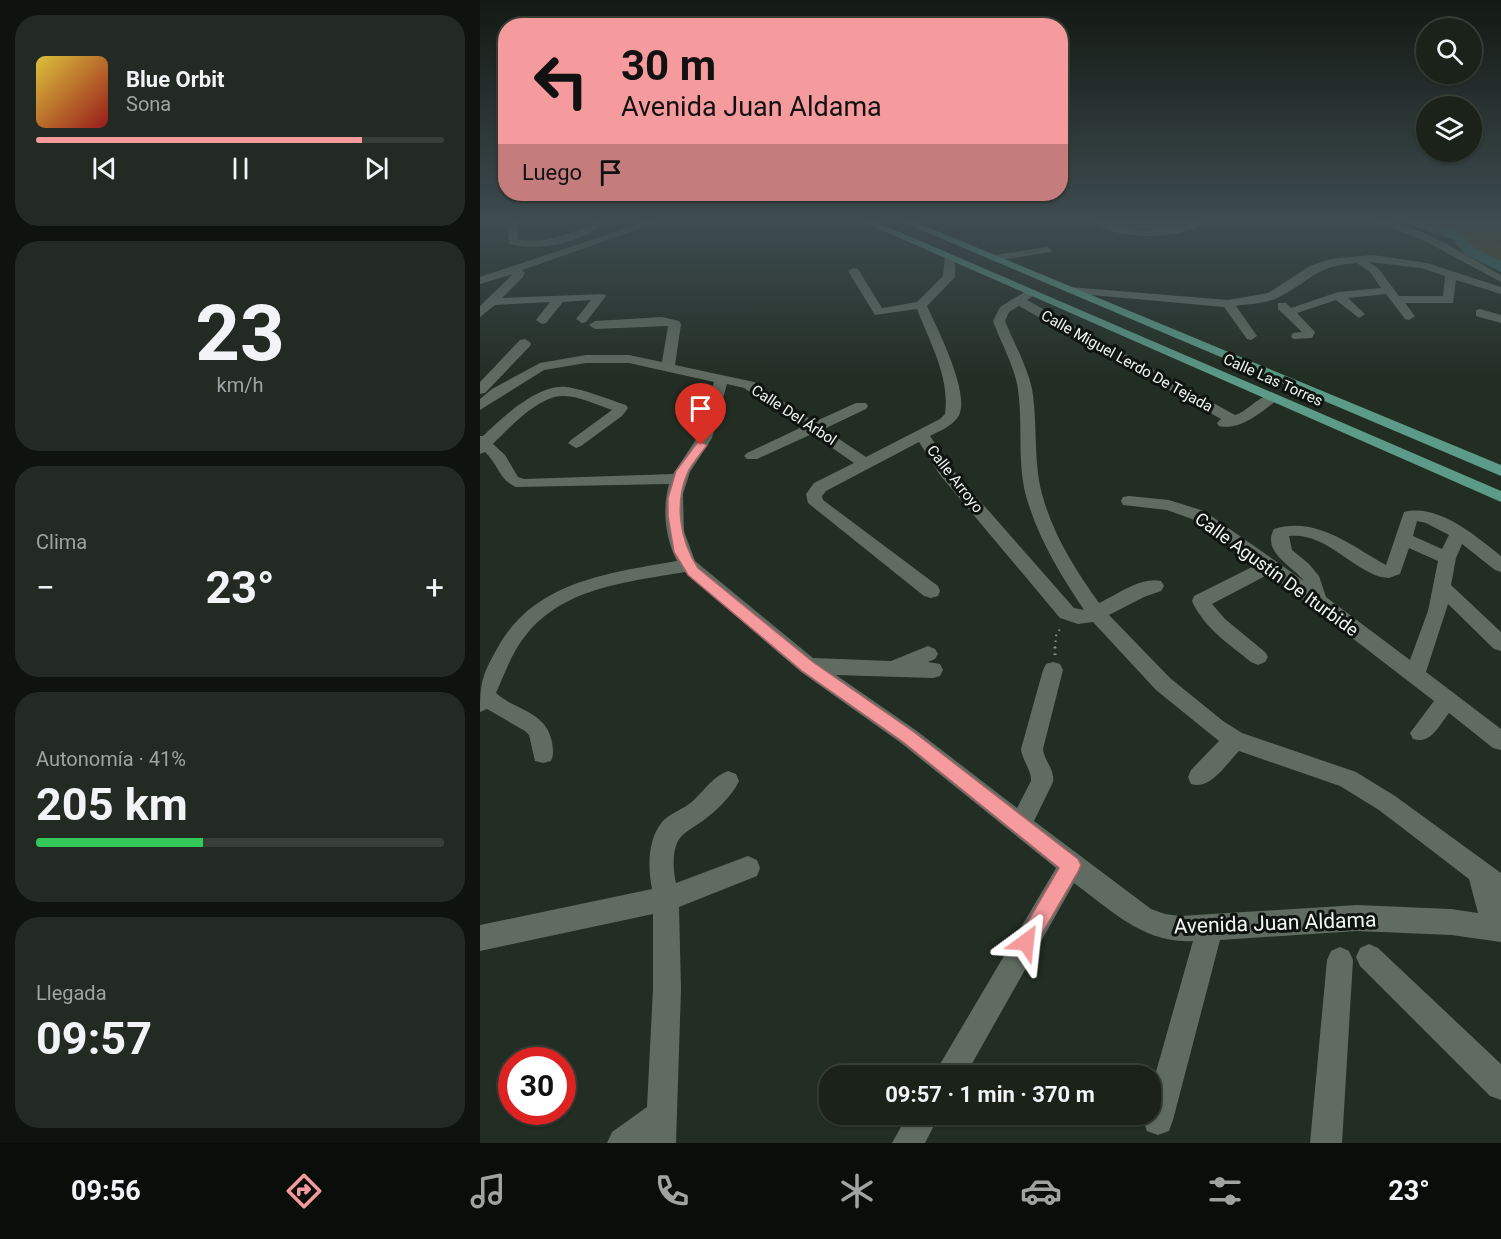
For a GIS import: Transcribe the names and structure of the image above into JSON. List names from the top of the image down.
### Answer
{
  "streets": {
    "main road": ["Calle Las Torres"],
    "street": [
      "Calle Miguel Lerdo De Tejada",
      "Calle Del Árbol",
      "Calle Arroyo",
      "Calle Agustín De Iturbide",
      "Avenida Juan Aldama"
    ]
  },
  "crossings": [
    ["Calle Miguel Lerdo De Tejada", "Calle Las Torres"],
    ["Calle Del Árbol", "Avenida Juan Aldama"]
  ],
  "page": {
    "turn": ["30 m", "Avenida Juan Aldama"],
    "song": ["Blue Orbit", "Sona"],
    "then": "Luego",
    "tile": [
      ["23", "km/h"],
      "Clima",
      ["Autonomía · 41%", "205 km"],
      ["Llegada", "09:57"]
    ],
    "heat": ["−", "23°", "+"],
    "limit": "30",
    "trip": "09:57 · 1 min · 370 m",
    "tabs": ["09:56", "23°"]
  }
}
